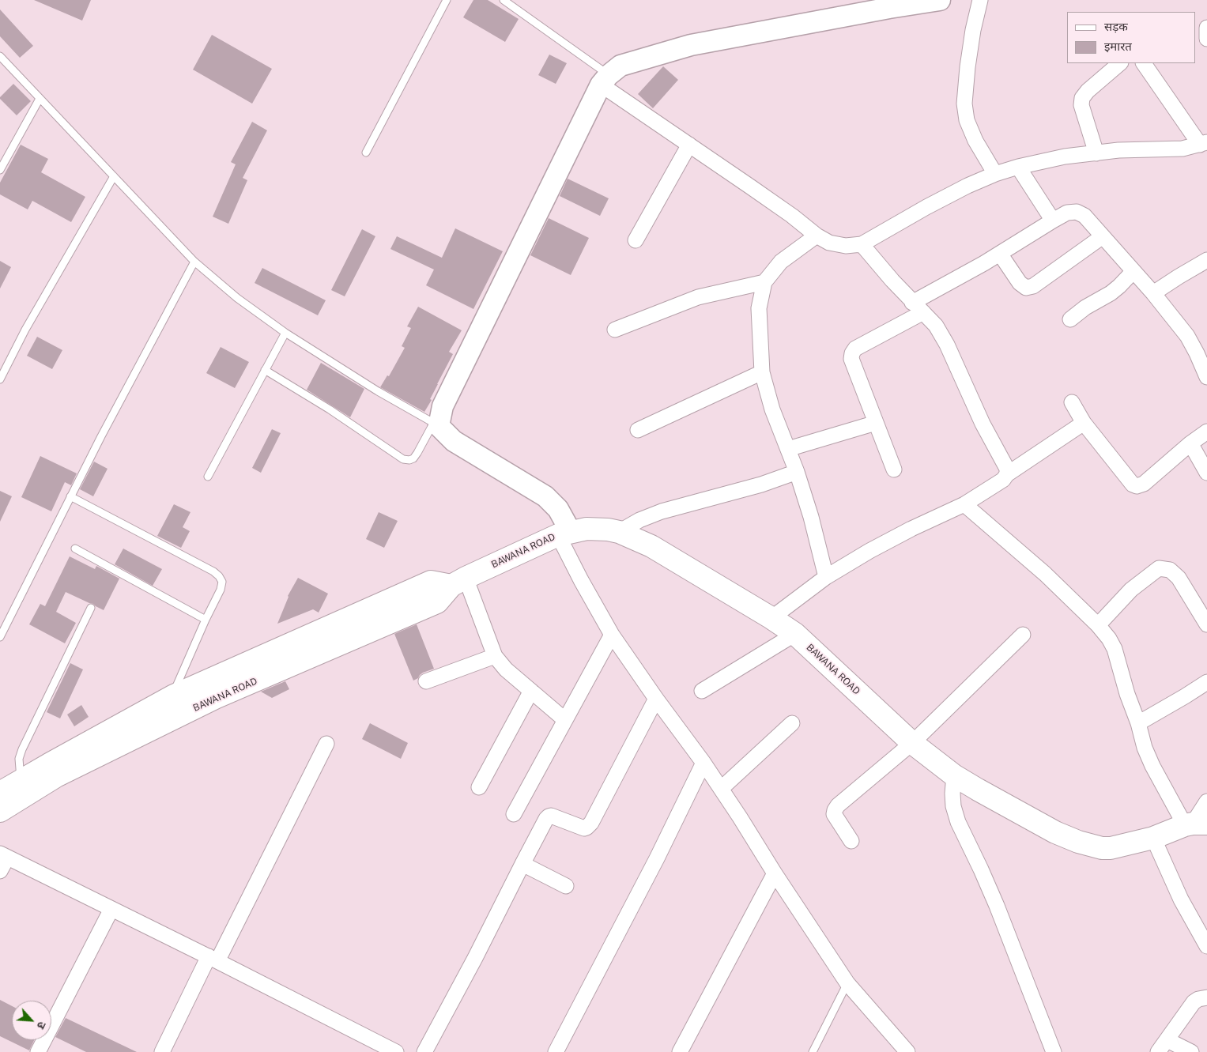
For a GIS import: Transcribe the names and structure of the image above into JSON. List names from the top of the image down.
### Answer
{
  "streets": {
    "main road": ["BAWANA ROAD"]
  },
  "legend": ["सड़क", "इमारत"],
  "north": "bottom right"
}
